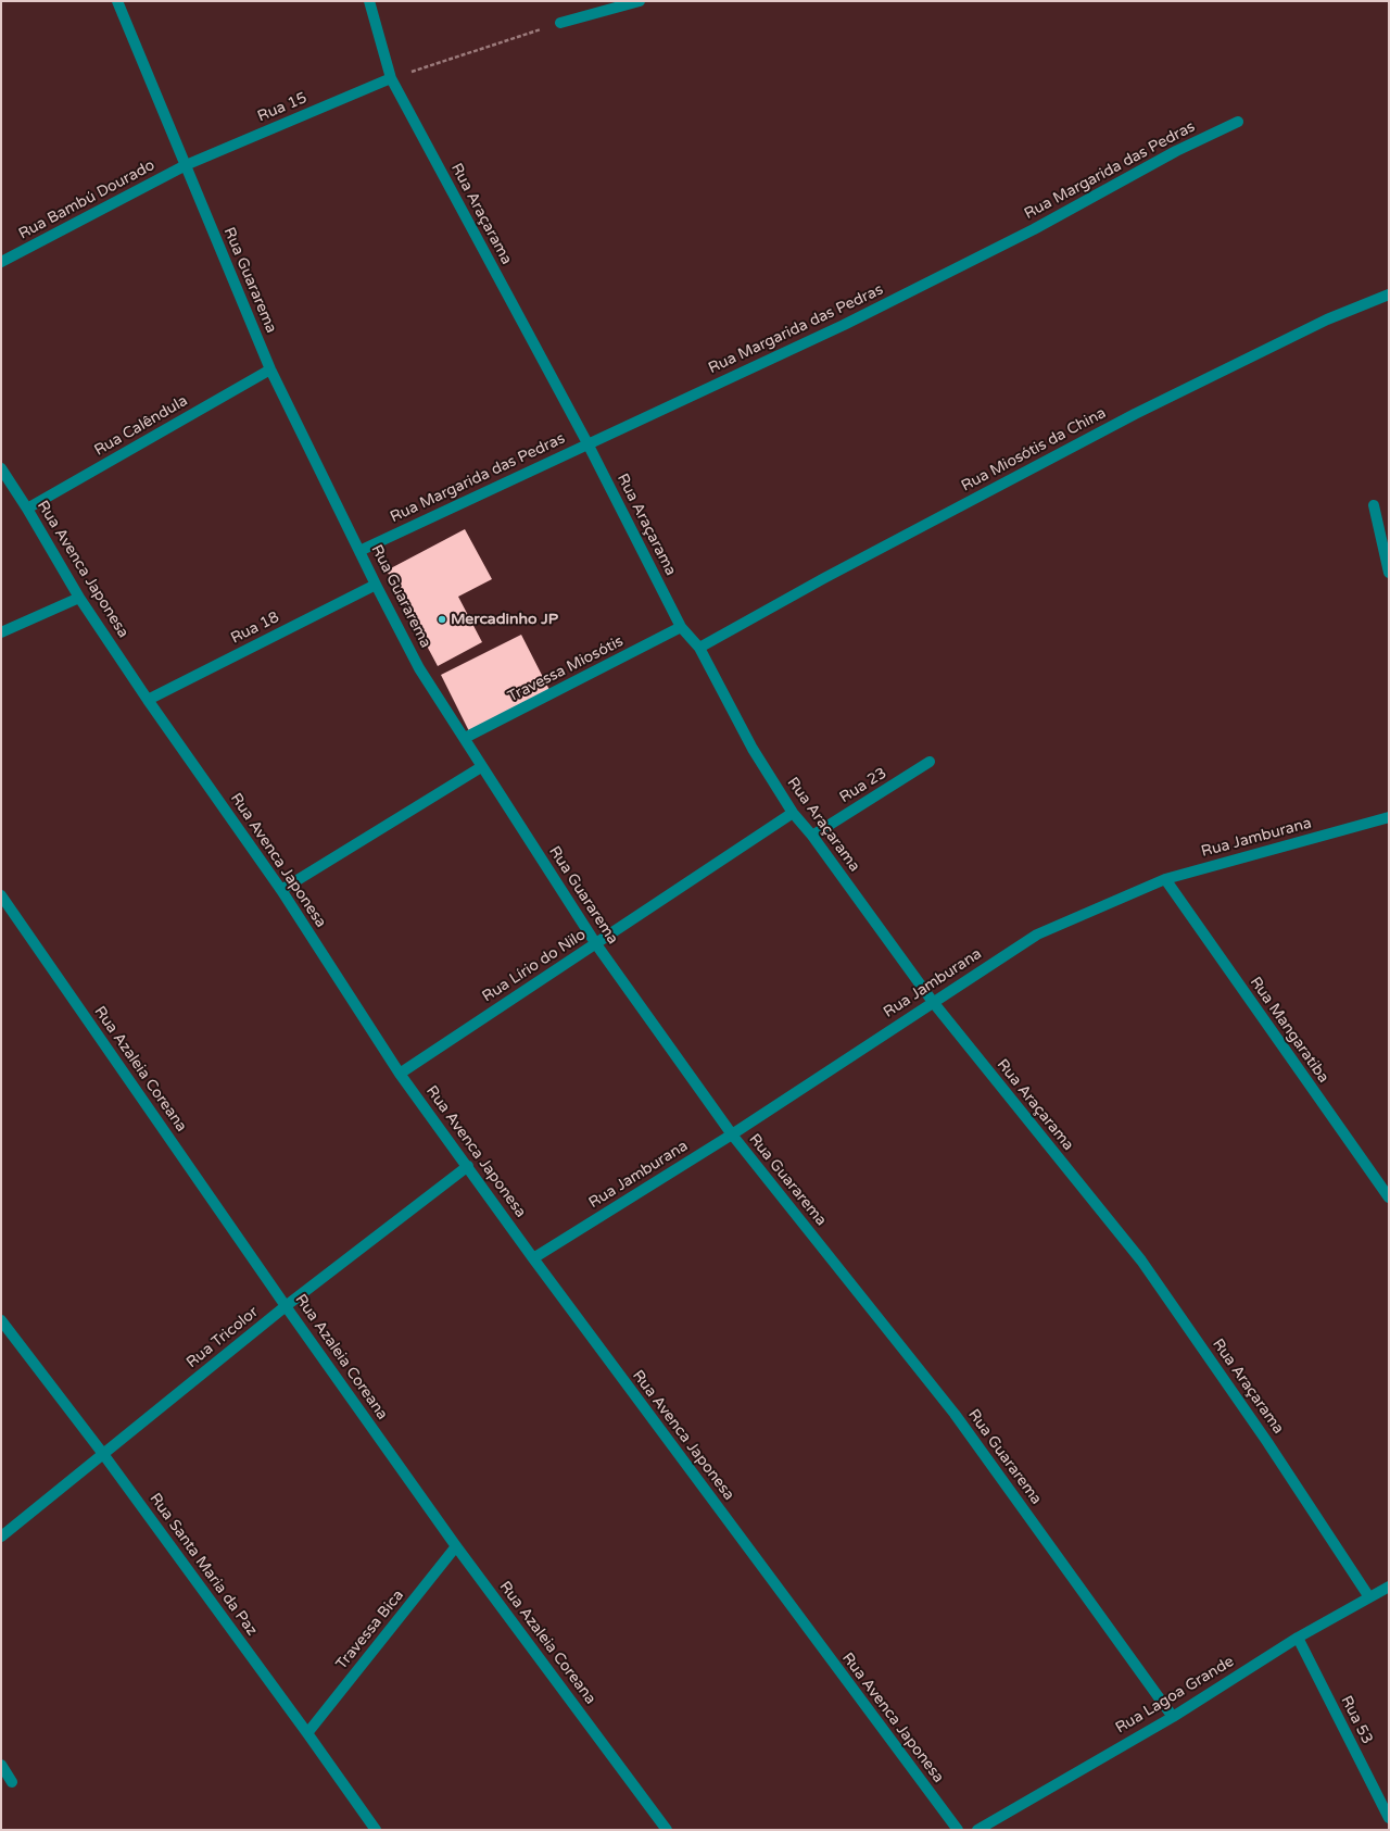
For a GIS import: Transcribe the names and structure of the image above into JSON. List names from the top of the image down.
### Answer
{
  "streets": {
    "street": [
      "Rua 15",
      "Rua Margarida das Pedras",
      "Rua Bambú Dourado",
      "Rua Araçarama",
      "Rua Guararema",
      "Rua Calêndula",
      "Rua Miosótis da China",
      "Rua Avenca Japonesa",
      "Rua 18",
      "Travessa Miosótis",
      "Rua 23",
      "Rua Jamburana",
      "Rua Lírio do Nilo",
      "Rua Mangaratiba",
      "Rua Azaleia Coreana",
      "Rua Tricolor",
      "Rua Santa Maria da Paz",
      "Travessa Bica",
      "Rua Lagoa Grande",
      "Rua 53"
    ]
  },
  "crossings": [
    ["Rua 15", "Rua Bambú Dourado"],
    ["Rua 15", "Rua Araçarama"],
    ["Rua 15", "Rua Guararema"],
    ["Rua Margarida das Pedras", "Rua Araçarama"],
    ["Rua Margarida das Pedras", "Rua Guararema"],
    ["Rua Bambú Dourado", "Rua Guararema"],
    ["Rua Araçarama", "Rua Miosótis da China"],
    ["Rua Araçarama", "Travessa Miosótis"],
    ["Rua Araçarama", "Rua 23"],
    ["Rua Araçarama", "Rua Jamburana"],
    ["Rua Araçarama", "Rua Lírio do Nilo"],
    ["Rua Araçarama", "Rua Lagoa Grande"],
    ["Rua Guararema", "Rua Calêndula"],
    ["Rua Guararema", "Rua 18"],
    ["Rua Guararema", "Travessa Miosótis"],
    ["Rua Guararema", "Rua Jamburana"],
    ["Rua Guararema", "Rua Lírio do Nilo"],
    ["Rua Guararema", "Rua Lagoa Grande"],
    ["Rua Calêndula", "Rua Avenca Japonesa"],
    ["Rua Avenca Japonesa", "Rua 18"],
    ["Rua Avenca Japonesa", "Rua Jamburana"],
    ["Rua Avenca Japonesa", "Rua Lírio do Nilo"],
    ["Rua Avenca Japonesa", "Rua Tricolor"],
    ["Rua Jamburana", "Rua Mangaratiba"],
    ["Rua Azaleia Coreana", "Rua Tricolor"],
    ["Rua Azaleia Coreana", "Travessa Bica"],
    ["Rua Tricolor", "Rua Santa Maria da Paz"],
    ["Rua Santa Maria da Paz", "Travessa Bica"],
    ["Rua Lagoa Grande", "Rua 53"]
  ],
  "places": ["Mercadinho JP"]
}
